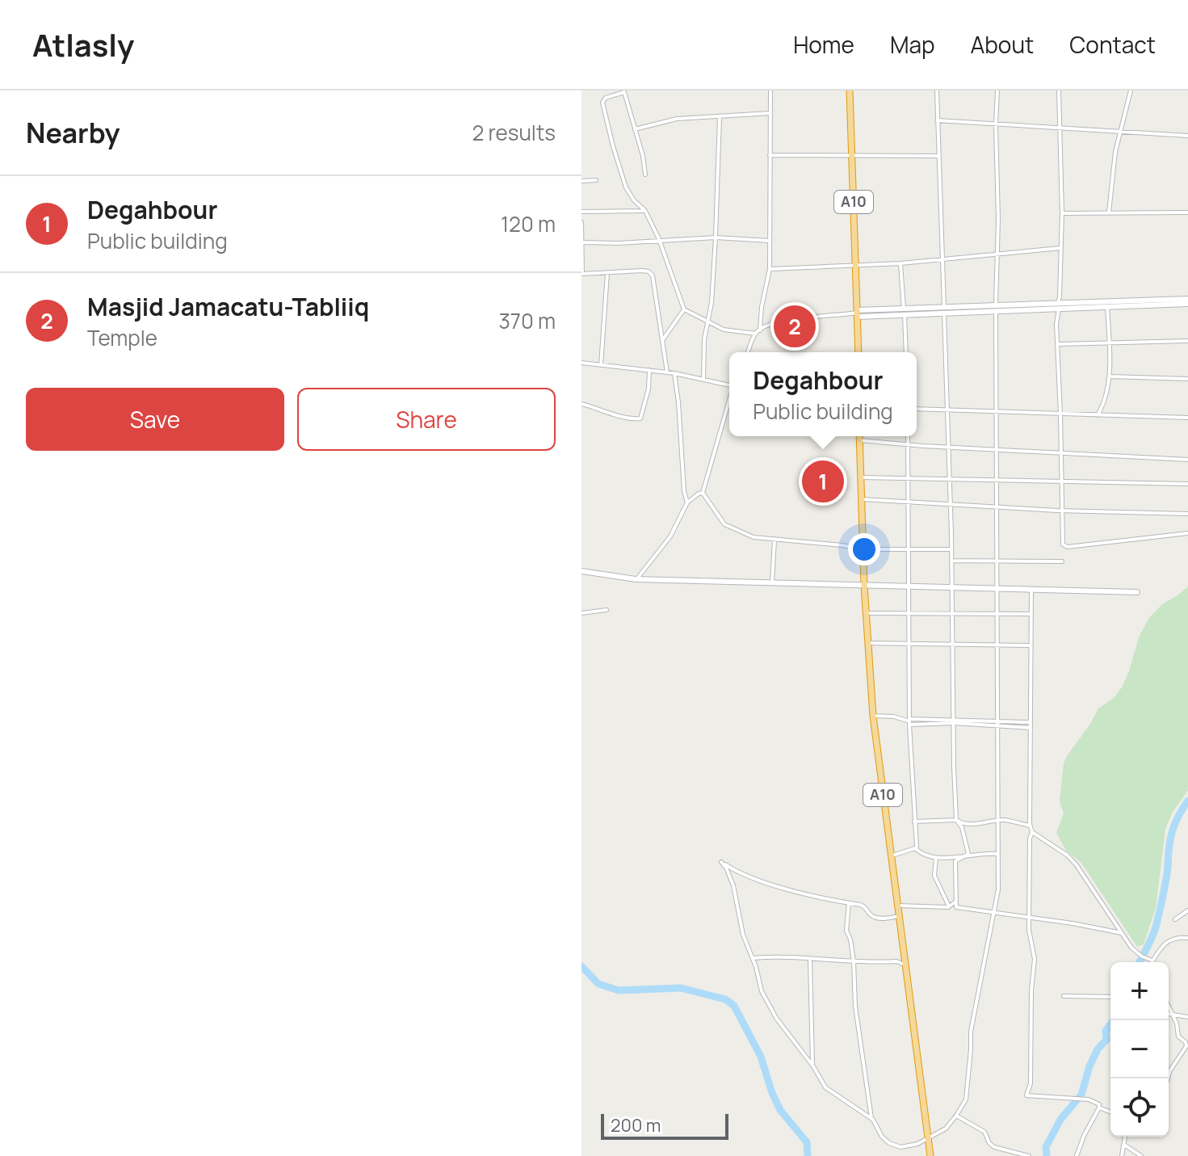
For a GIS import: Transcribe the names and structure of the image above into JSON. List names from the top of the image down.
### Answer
{
  "streets": {
    "highway": ["A10"]
  },
  "scale_bar": "200 m",
  "page": {
    "header": "Atlasly",
    "nav": [
      "Home",
      "Map",
      "About",
      "Contact"
    ],
    "heading": ["Nearby", "2 results"],
    "list": [
      {
        "mark": "1",
        "name": "Degahbour",
        "note": "Public building",
        "value": "120 m"
      },
      {
        "mark": "2",
        "name": "Masjid Jamacatu-Tabliiq",
        "note": "Temple",
        "value": "370 m"
      }
    ],
    "pins": ["2", "1"],
    "popup": ["Degahbour", "Public building"],
    "buttons": ["Save", "Share"],
    "map_buttons": ["+", "−"],
    "scale": "200 m"
  }
}
